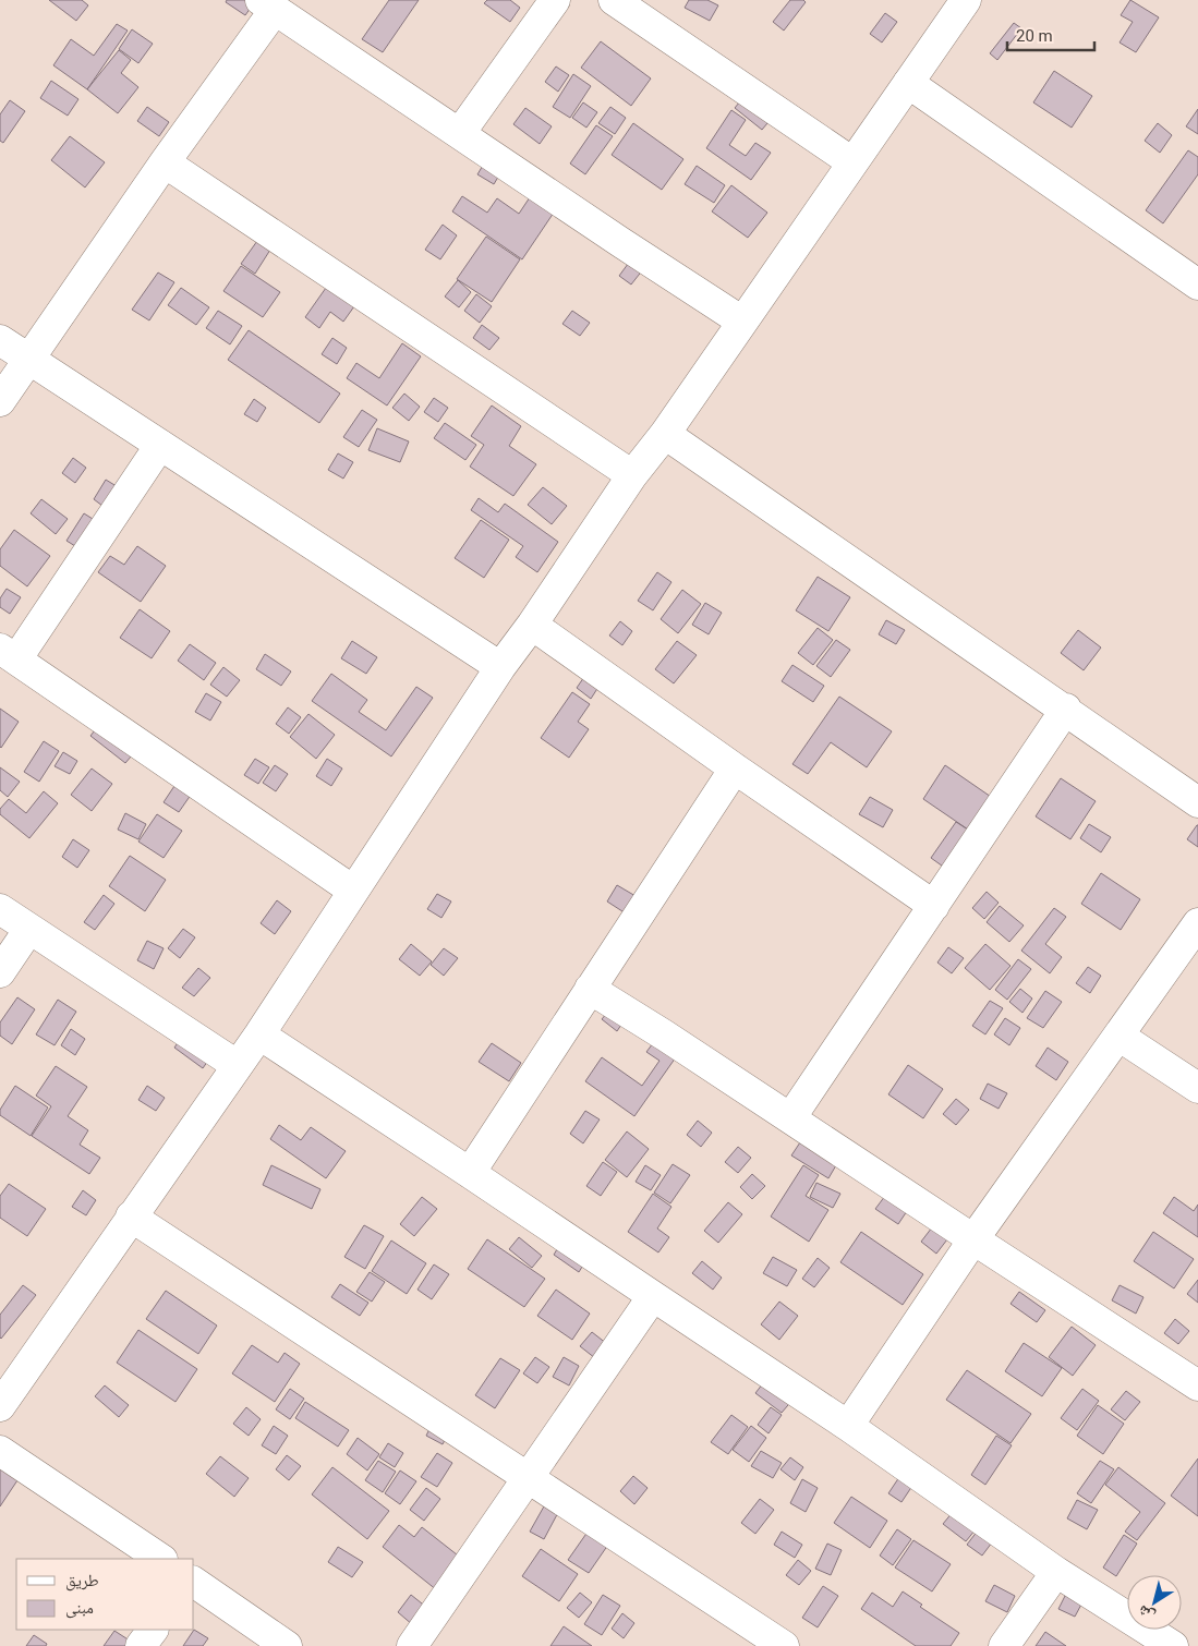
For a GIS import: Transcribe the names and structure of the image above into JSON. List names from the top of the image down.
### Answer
{
  "legend": ["طريق", "مبنى"],
  "scale_bar": "20 m",
  "north": "bottom left"
}
